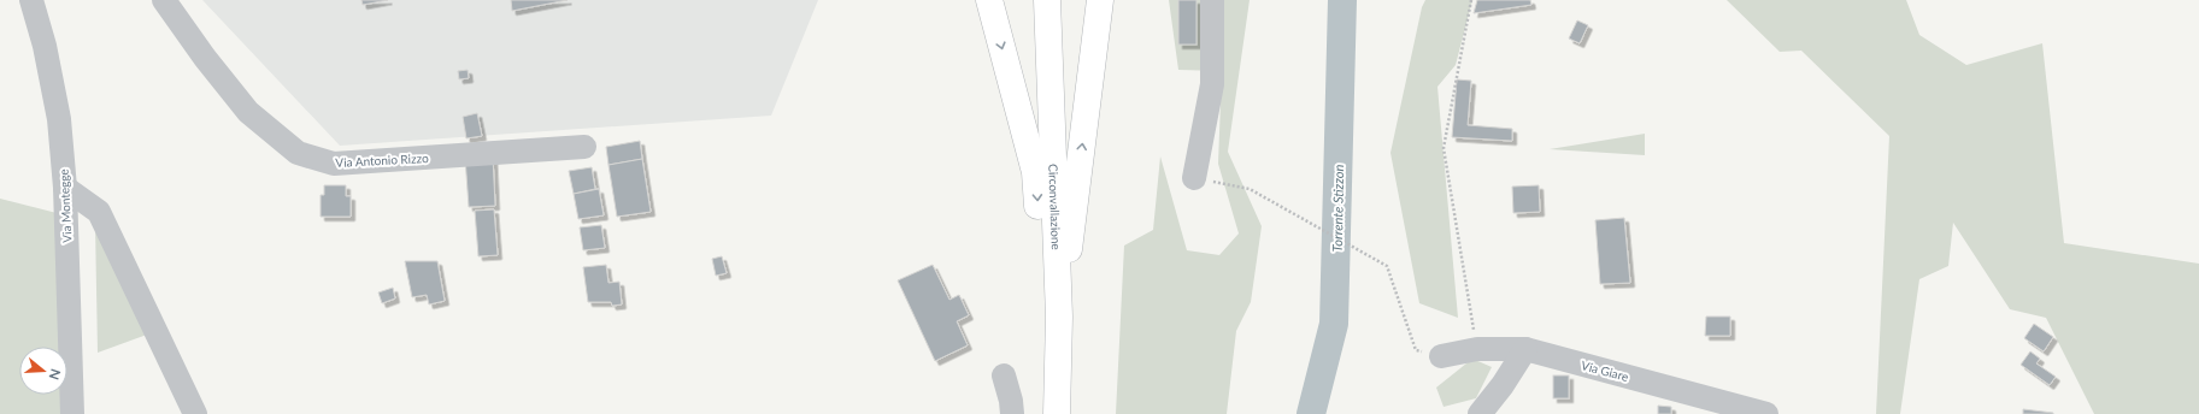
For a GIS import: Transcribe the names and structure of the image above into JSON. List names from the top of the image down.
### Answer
{
  "streets": {
    "highway": ["Circonvallazione"],
    "street": ["Via Antonio Rizzo", "Via Montegge", "Via Giare"]
  },
  "water": ["Torrente Stizzon"],
  "north": "right"
}
